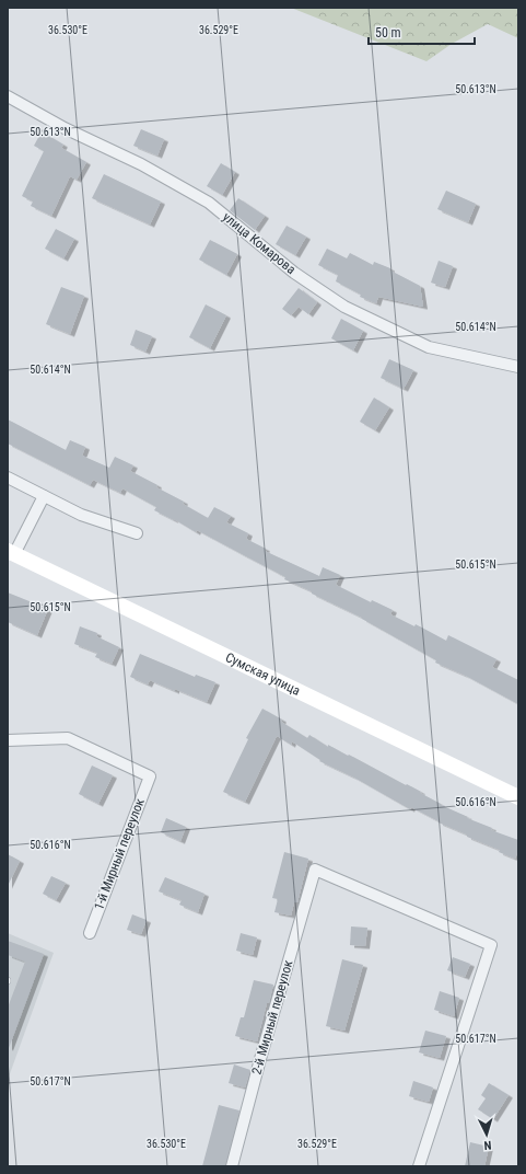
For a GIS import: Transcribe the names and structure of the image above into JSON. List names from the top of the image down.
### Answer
{
  "streets": {
    "main road": ["Сумская улица"],
    "street": ["улица Комарова", "1-й Мирный переулок", "2-й Мирный переулок"]
  },
  "scale_bar": "50 m",
  "north": "bottom",
  "coordinates": [
    "36.530°E",
    "36.529°E",
    "50.613°N",
    "50.614°N",
    "50.615°N",
    "50.616°N",
    "50.617°N"
  ]
}
